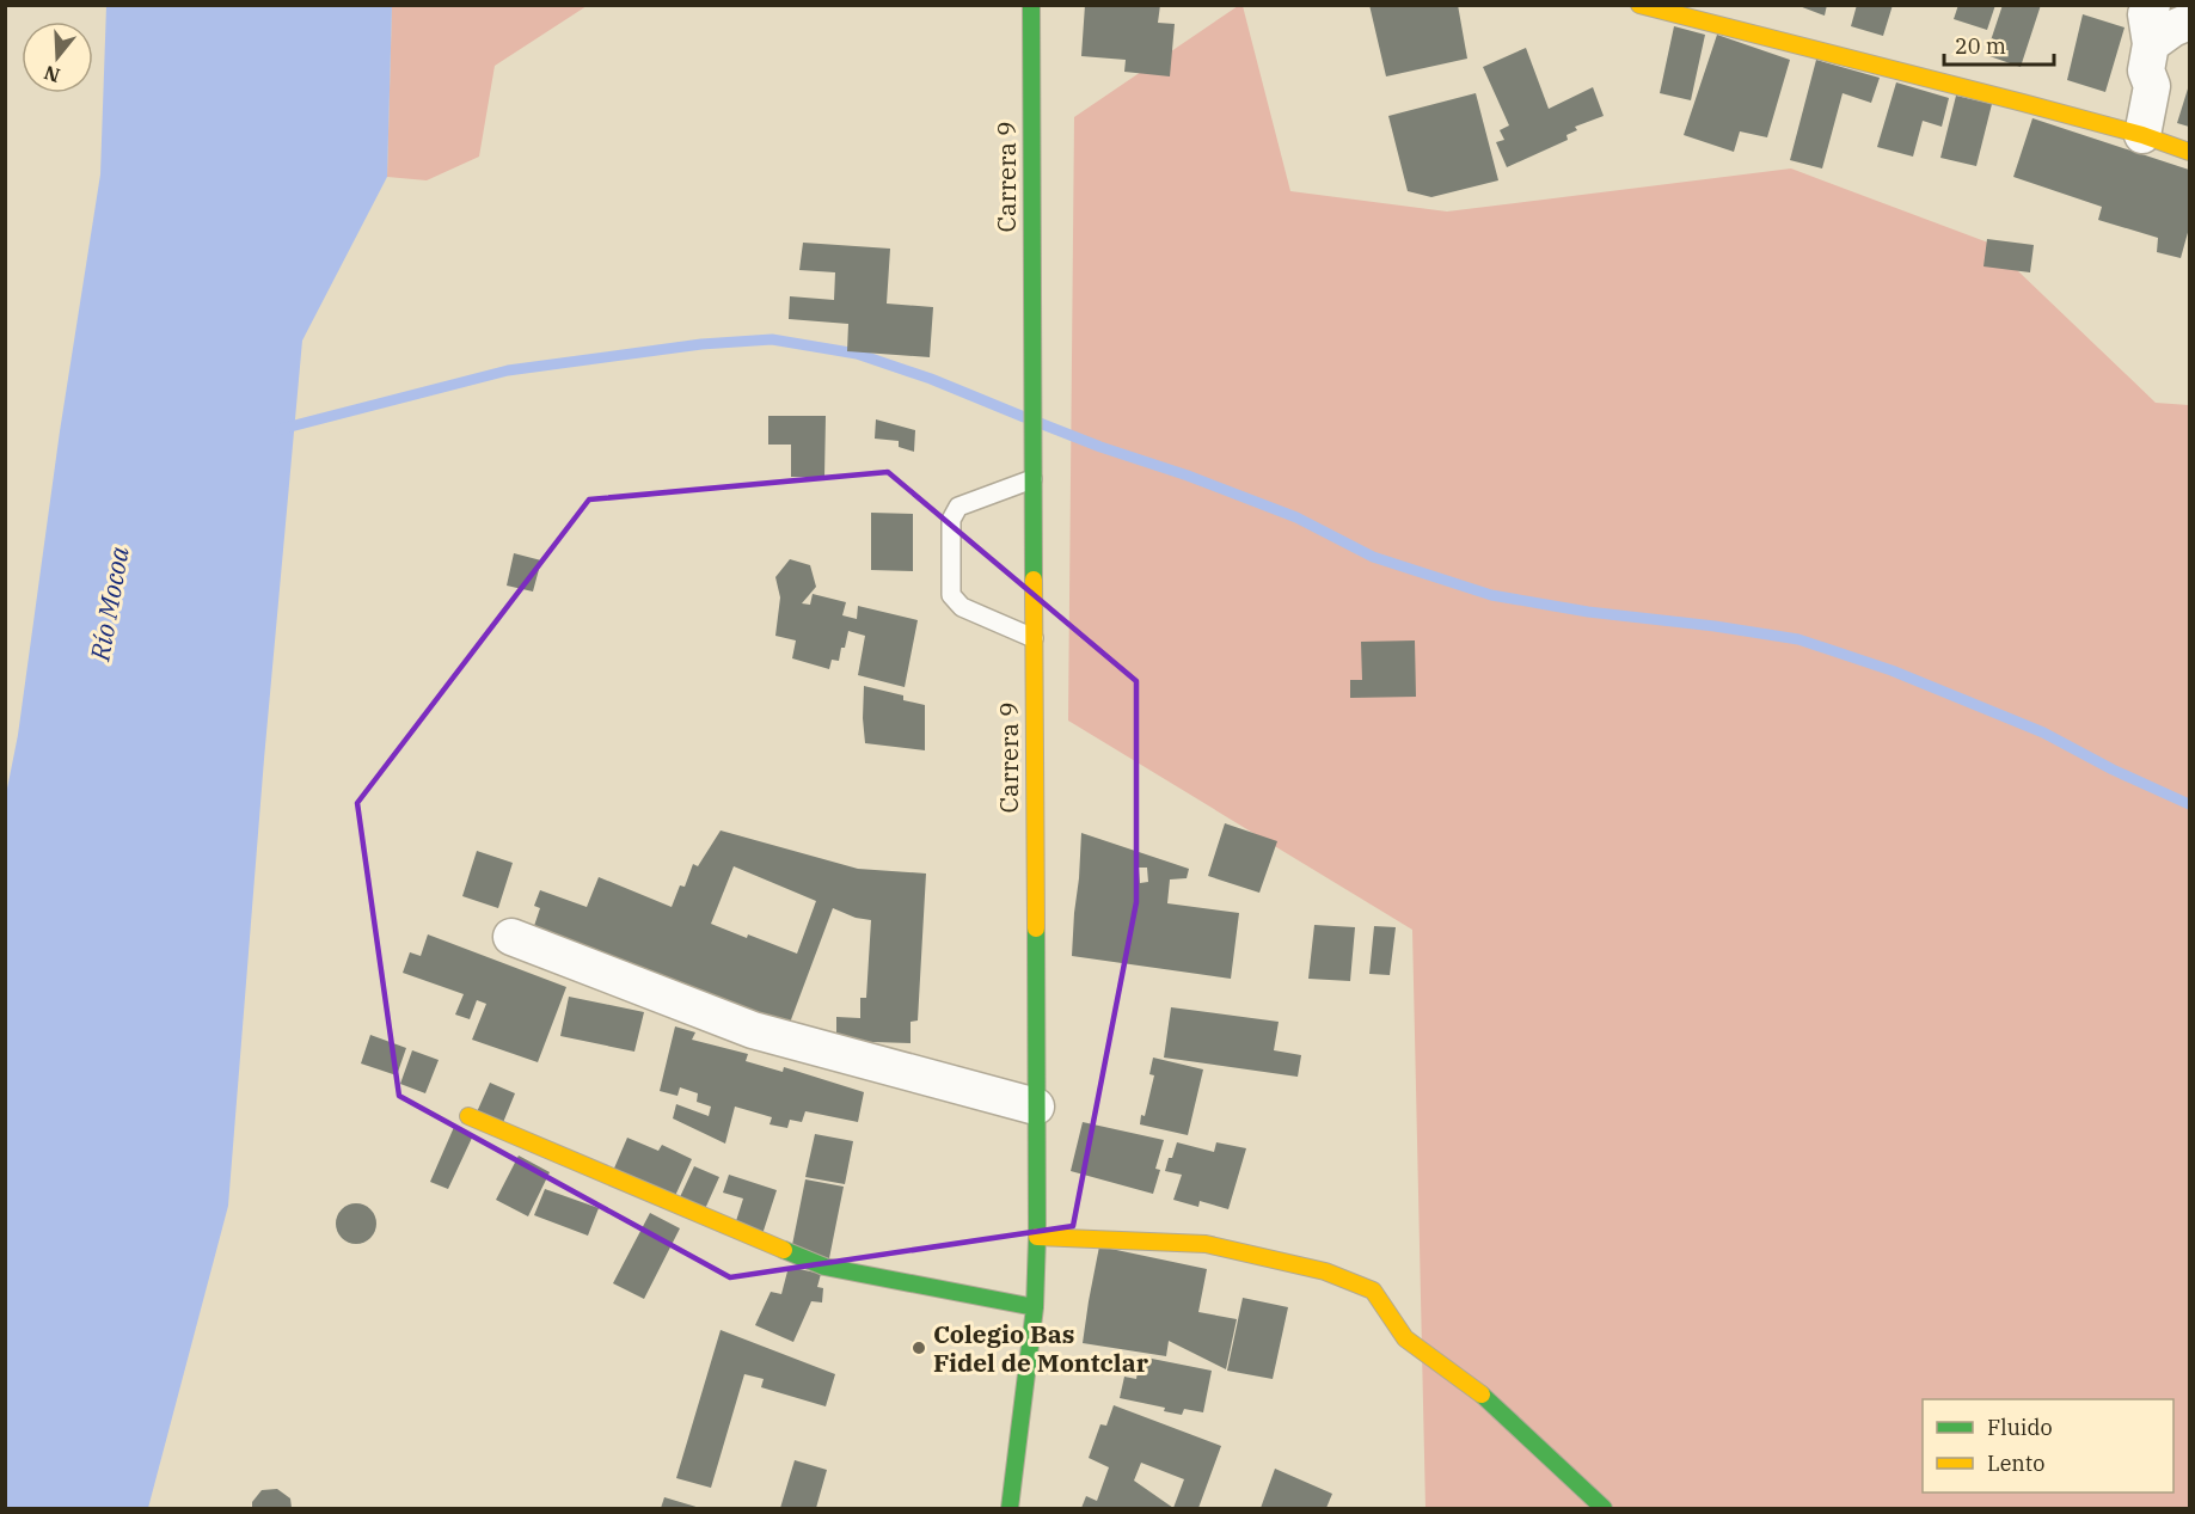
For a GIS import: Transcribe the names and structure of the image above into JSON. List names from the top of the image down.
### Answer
{
  "streets": {
    "main road": ["Carrera 9"]
  },
  "water": ["Río Mocoa"],
  "places": ["Colegio Bas Fidel de Montclar"],
  "legend": ["Fluido", "Lento"],
  "scale_bar": "20 m",
  "north": "bottom"
}
